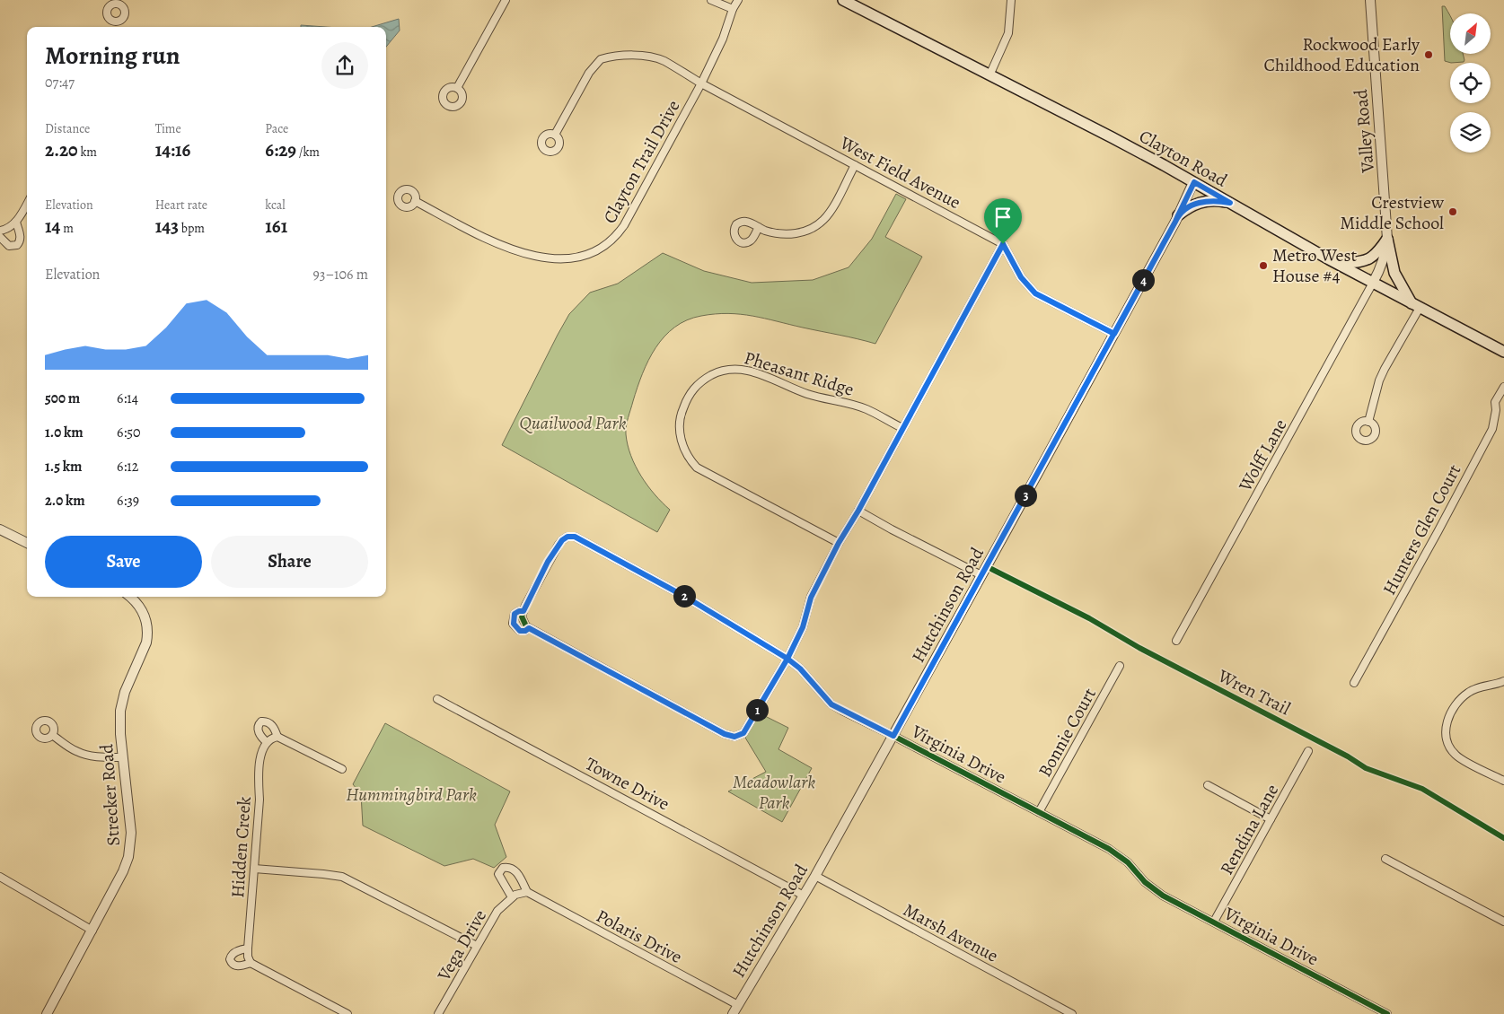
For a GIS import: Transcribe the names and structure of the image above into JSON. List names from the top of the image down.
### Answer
{
  "streets": {
    "main road": ["Clayton Road"],
    "street": [
      "Valley Road",
      "Clayton Trail Drive",
      "West Field Avenue",
      "Pheasant Ridge",
      "Wolff Lane",
      "Hunters Glen Court",
      "Hutchinson Road",
      "Bonnie Court",
      "Virginia Drive",
      "Towne Drive",
      "Strecker Road",
      "Rendina Lane",
      "Hidden Creek",
      "Marsh Avenue",
      "Polaris Drive",
      "Vega Drive"
    ],
    "cycle path": ["Wren Trail"]
  },
  "crossings": [
    ["Valley Road", "Clayton Road"],
    ["Valley Road", "Wolff Lane"],
    ["Clayton Road", "Wolff Lane"],
    ["Clayton Road", "Hutchinson Road"],
    ["Clayton Trail Drive", "West Field Avenue"],
    ["Hutchinson Road", "Virginia Drive"],
    ["Hutchinson Road", "Towne Drive"],
    ["Hutchinson Road", "Marsh Avenue"],
    ["Hutchinson Road", "Polaris Drive"],
    ["Bonnie Court", "Virginia Drive"],
    ["Virginia Drive", "Rendina Lane"]
  ],
  "parks": ["Quailwood Park", "Meadowlark Park", "Hummingbird Park"],
  "places": ["Rockwood Early Childhood Education", "Crestview Middle School", "Metro West House #4"],
  "north": "top right",
  "page": {
    "heading": ["Morning run", "07:47"],
    "stats": [
      ["Distance", "2.20 km"],
      ["Time", "14:16"],
      ["Pace", "6:29 /km"],
      ["Elevation", "14 m"],
      ["Heart rate", "143 bpm"],
      ["kcal", "161"]
    ],
    "chart": ["Elevation", "93–106 m"],
    "pins": [
      "4",
      "3",
      "2",
      "1"
    ],
    "list": [
      {
        "name": "500 m",
        "note": "6:14"
      },
      {
        "name": "1.0 km",
        "note": "6:50"
      },
      {
        "name": "1.5 km",
        "note": "6:12"
      },
      {
        "name": "2.0 km",
        "note": "6:39"
      }
    ],
    "buttons": ["Save", "Share"]
  }
}
